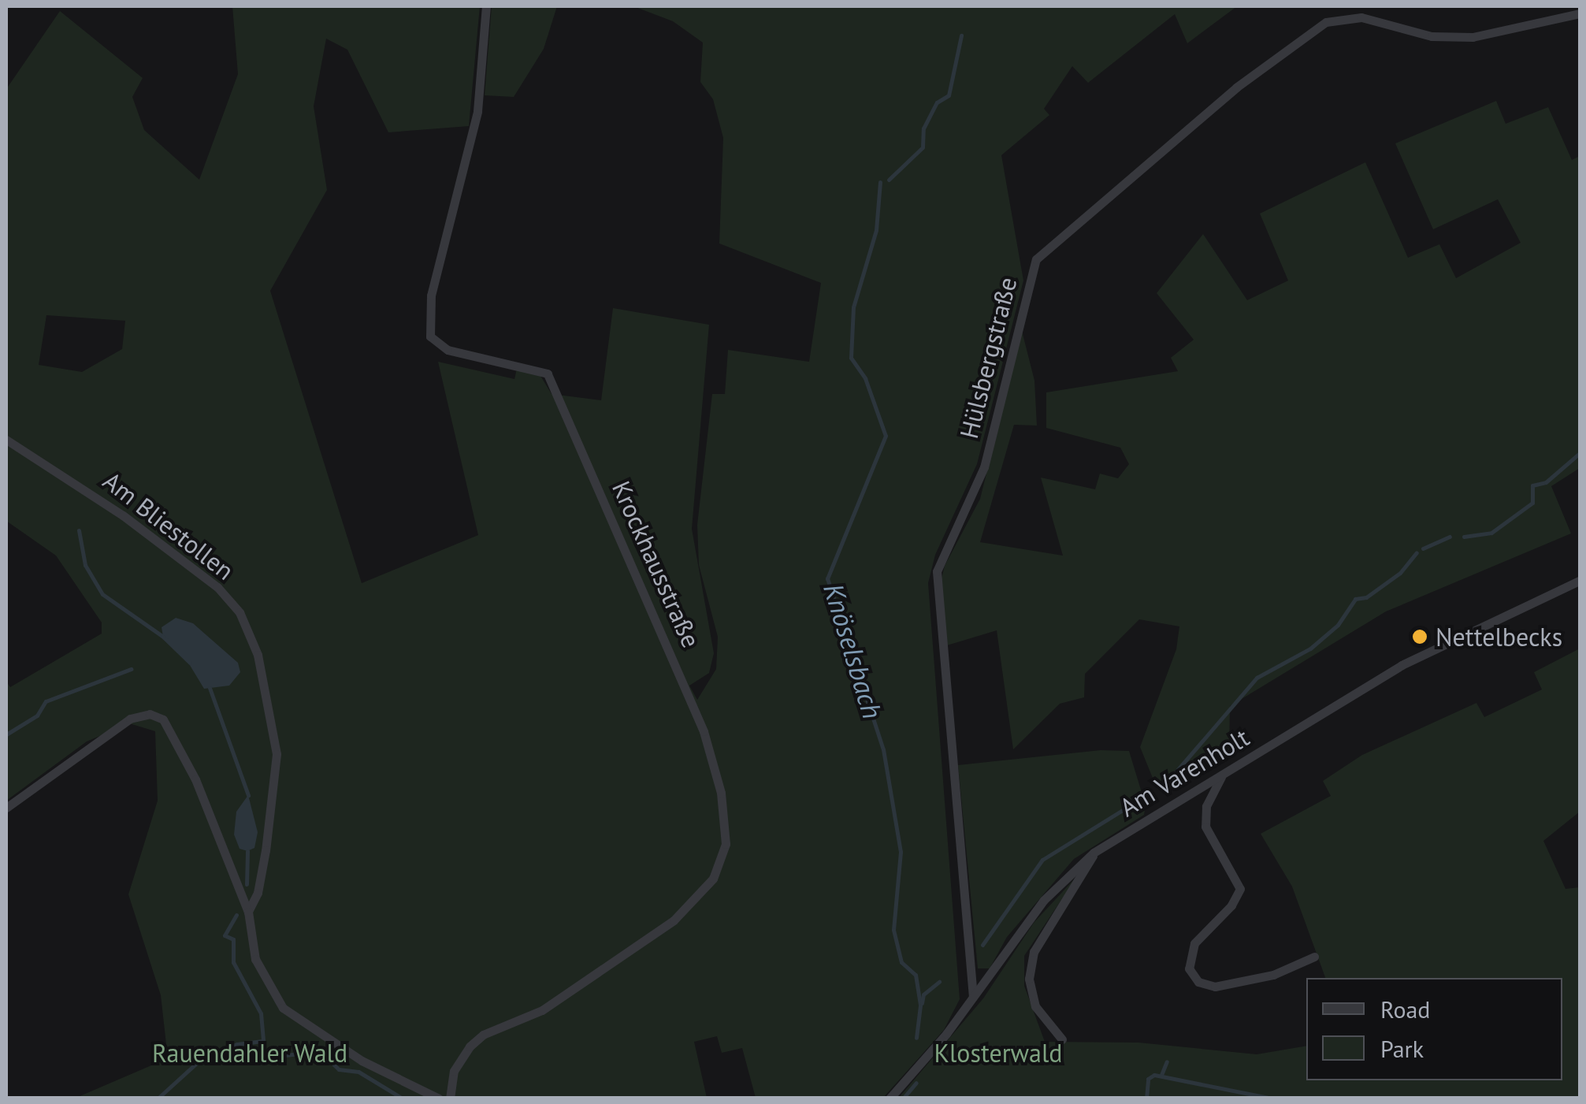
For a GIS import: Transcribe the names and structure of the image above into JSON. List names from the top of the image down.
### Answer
{
  "streets": {
    "street": [
      "Hülsbergstraße",
      "Am Bliestollen",
      "Krockhausstraße",
      "Am Varenholt"
    ]
  },
  "crossings": [
    ["Hülsbergstraße", "Am Varenholt"]
  ],
  "water": ["Knöselsbach"],
  "parks": ["Rauendahler Wald", "Klosterwald"],
  "places": ["Nettelbecks"],
  "legend": ["Road", "Park"]
}
